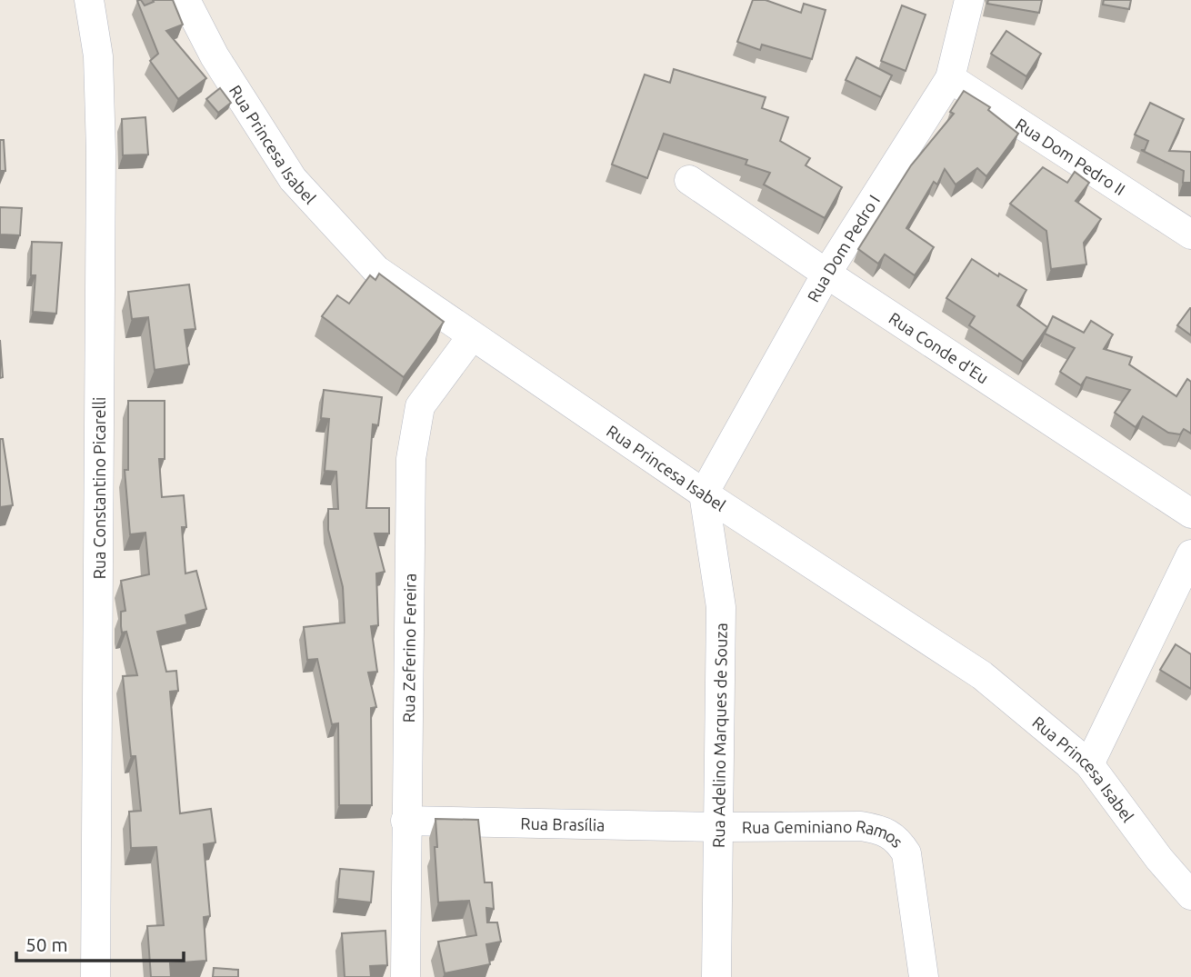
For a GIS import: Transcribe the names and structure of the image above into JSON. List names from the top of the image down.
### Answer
{
  "streets": {
    "street": [
      "Rua Princesa Isabel",
      "Rua Dom Pedro II",
      "Rua Dom Pedro I",
      "Rua Conde d'Eu",
      "Rua Constantino Picarelli",
      "Rua Zeferino Fereira",
      "Rua Adelino Marques de Souza",
      "Rua Brasília",
      "Rua Geminiano Ramos"
    ]
  },
  "crossings": [
    ["Rua Princesa Isabel", "Rua Dom Pedro I"],
    ["Rua Princesa Isabel", "Rua Zeferino Fereira"],
    ["Rua Princesa Isabel", "Rua Adelino Marques de Souza"],
    ["Rua Dom Pedro II", "Rua Dom Pedro I"],
    ["Rua Dom Pedro I", "Rua Conde d'Eu"],
    ["Rua Dom Pedro I", "Rua Adelino Marques de Souza"],
    ["Rua Zeferino Fereira", "Rua Brasília"],
    ["Rua Adelino Marques de Souza", "Rua Brasília"],
    ["Rua Adelino Marques de Souza", "Rua Geminiano Ramos"],
    ["Rua Brasília", "Rua Geminiano Ramos"]
  ],
  "scale_bar": "50 m"
}
